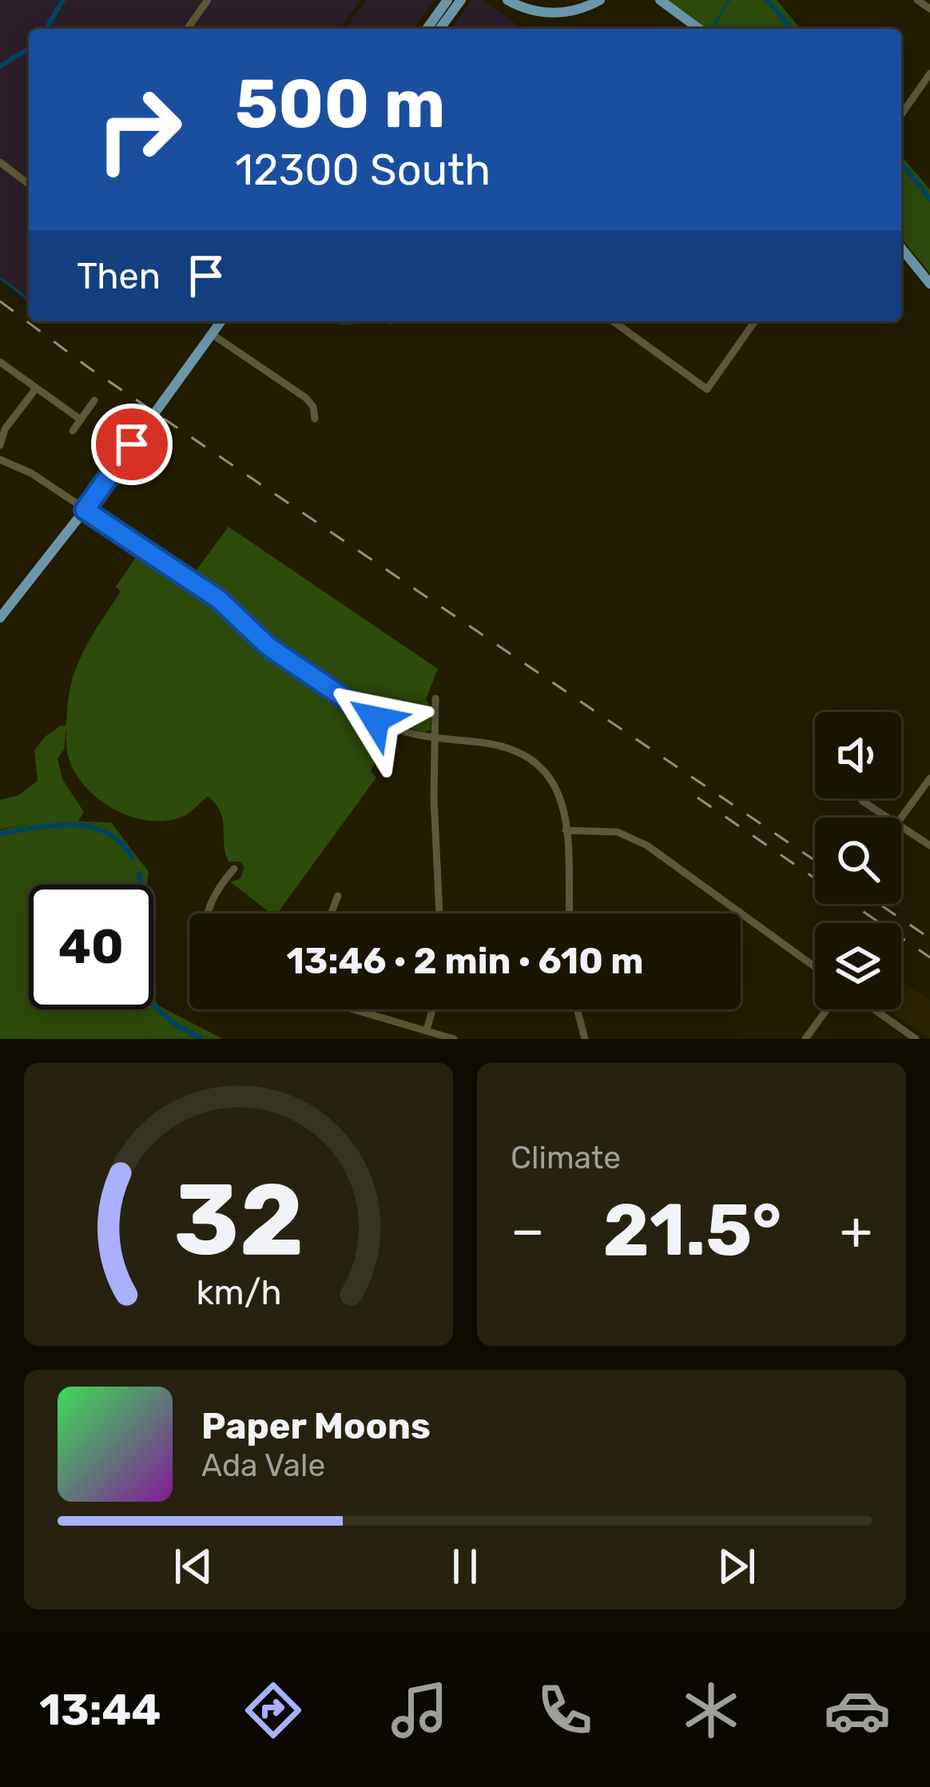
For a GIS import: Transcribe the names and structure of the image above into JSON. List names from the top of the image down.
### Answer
{
  "page": {
    "turn": ["500 m", "12300 South"],
    "then": "Then",
    "limit": "40",
    "trip": "13:46 · 2 min · 610 m",
    "tile": "Climate",
    "heat": ["−", "21.5°", "+"],
    "song": ["Paper Moons", "Ada Vale"],
    "tabs": "13:44",
    "gauge": ["32", "km/h"]
  }
}
